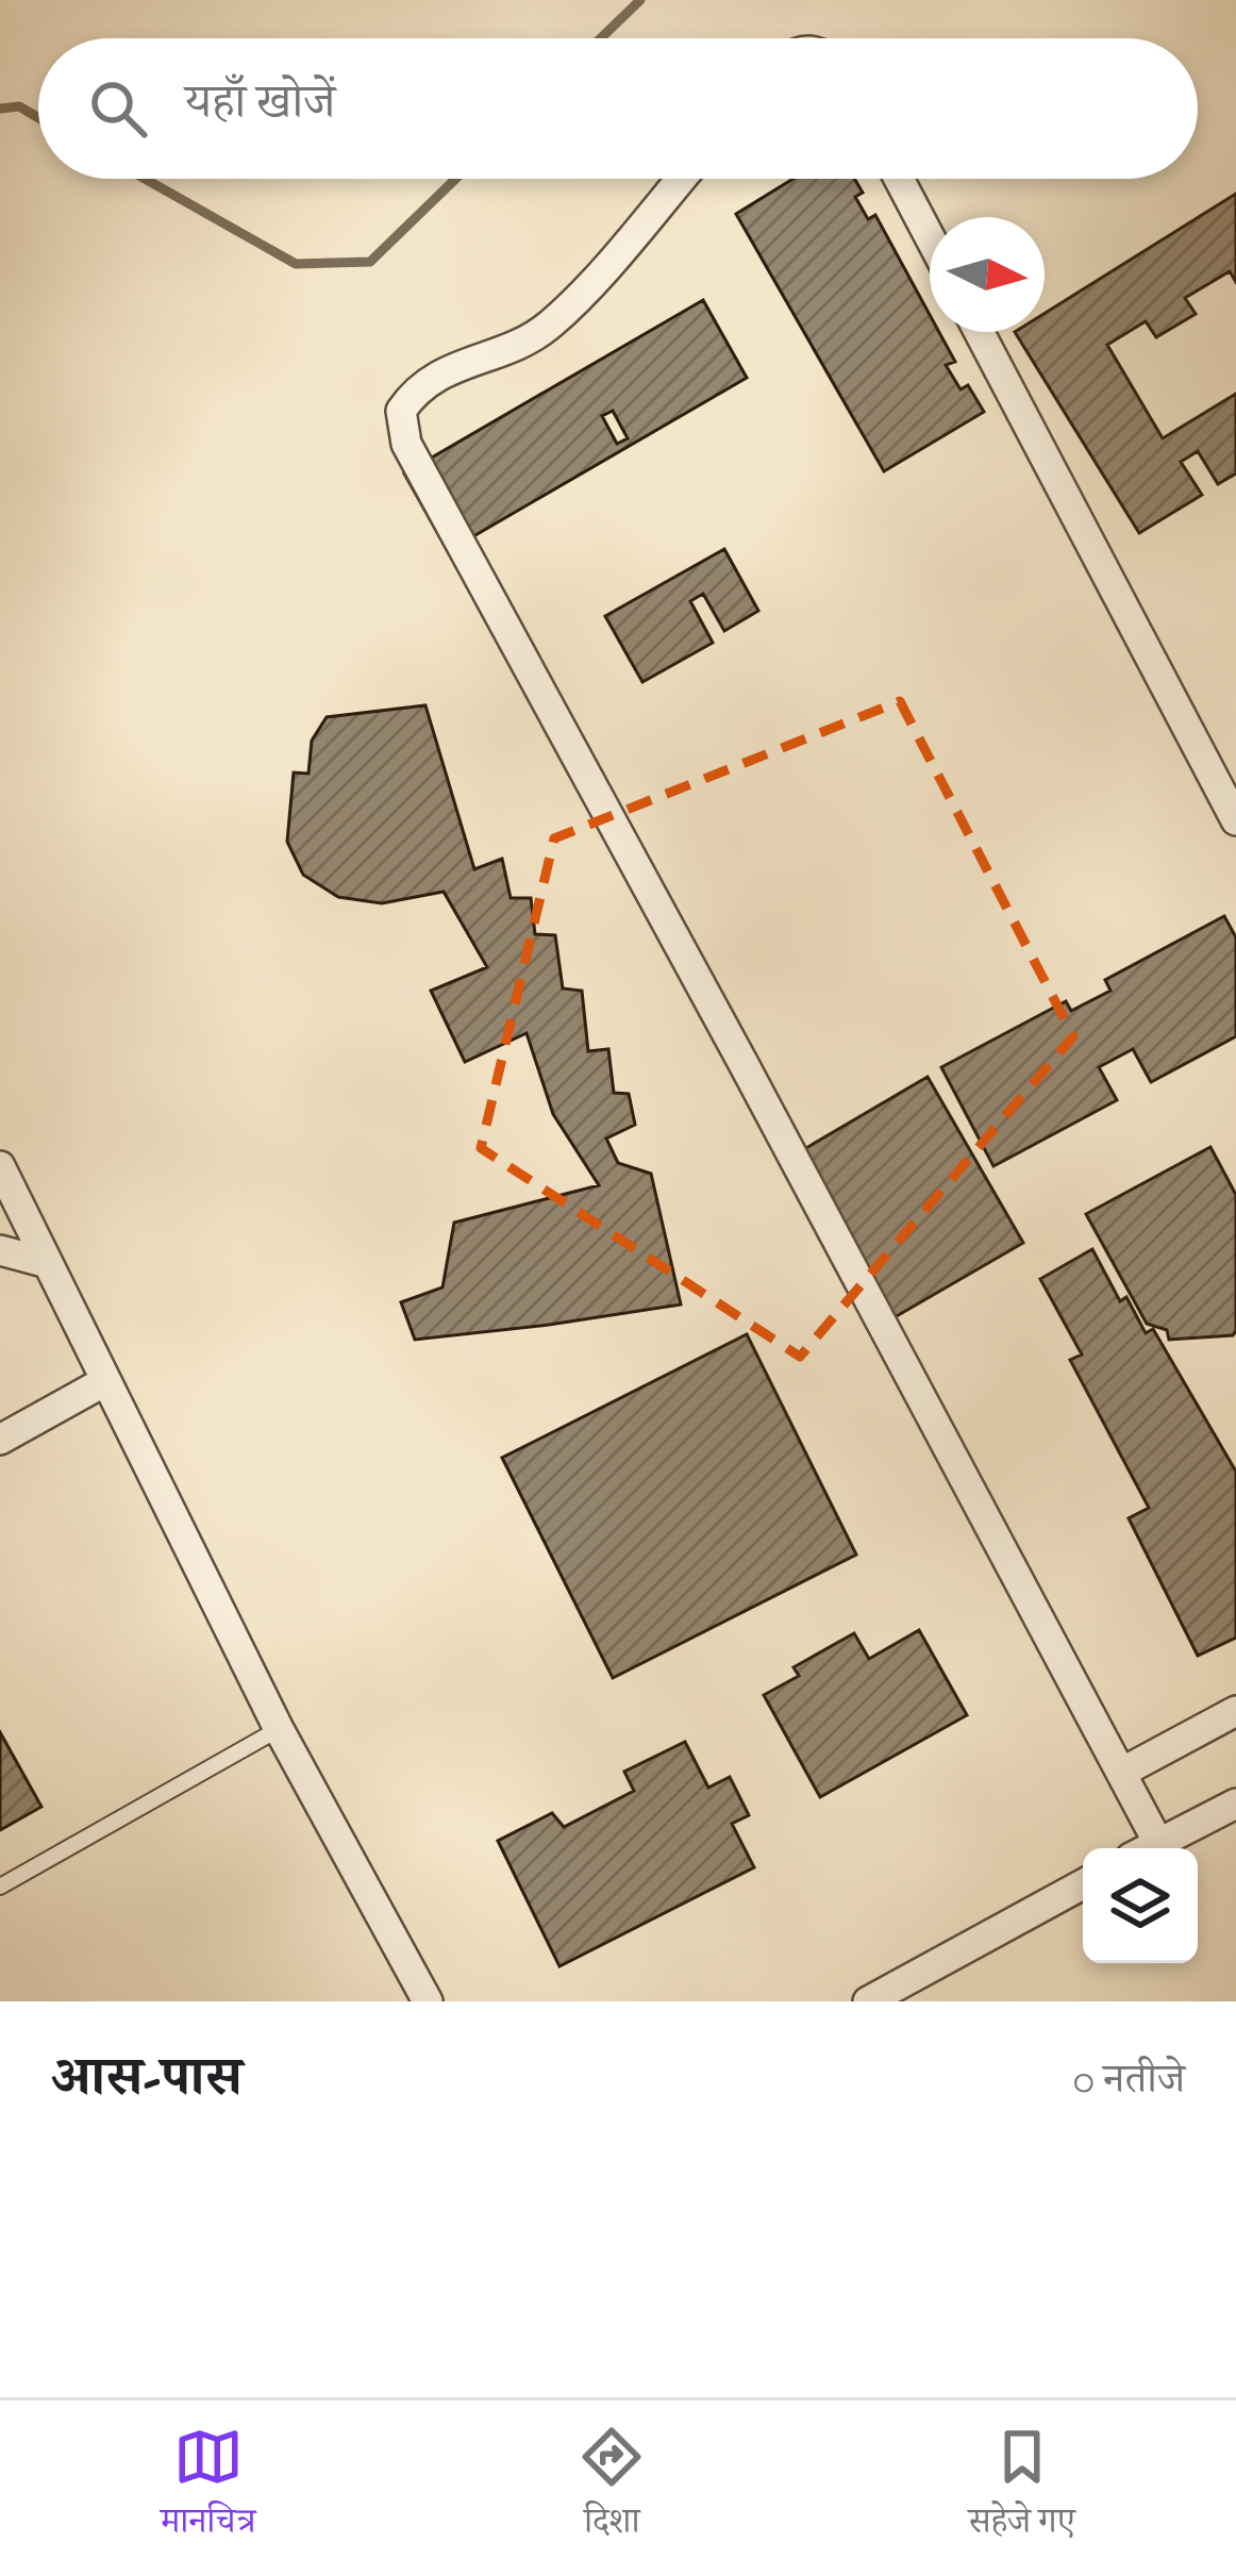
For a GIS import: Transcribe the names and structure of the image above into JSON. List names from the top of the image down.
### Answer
{
  "north": "right",
  "page": {
    "search": "यहाँ खोजें",
    "heading": ["आस-पास", "0 नतीजे"],
    "nav": ["मानचित्र", "दिशा", "सहेजे गए"]
  }
}
